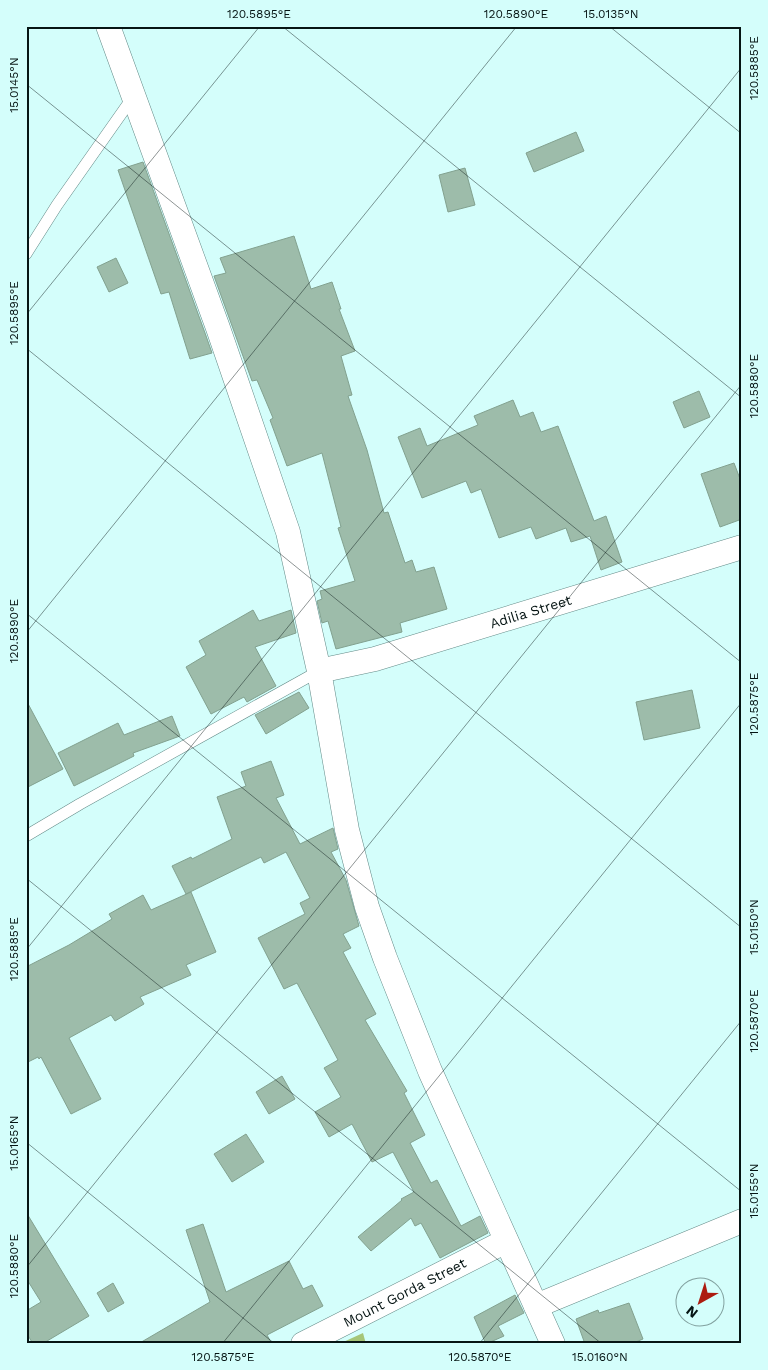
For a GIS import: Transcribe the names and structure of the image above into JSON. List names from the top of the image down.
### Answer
{
  "streets": {
    "street": ["Adilia Street", "Mount Gorda Street"]
  },
  "north": "bottom left",
  "coordinates": [
    "120.5895°E",
    "120.5890°E",
    "15.0135°N",
    "120.5885°E",
    "15.0145°N",
    "120.5880°E",
    "120.5875°E",
    "15.0150°N",
    "120.5870°E",
    "15.0165°N",
    "15.0155°N",
    "15.0160°N"
  ]
}
